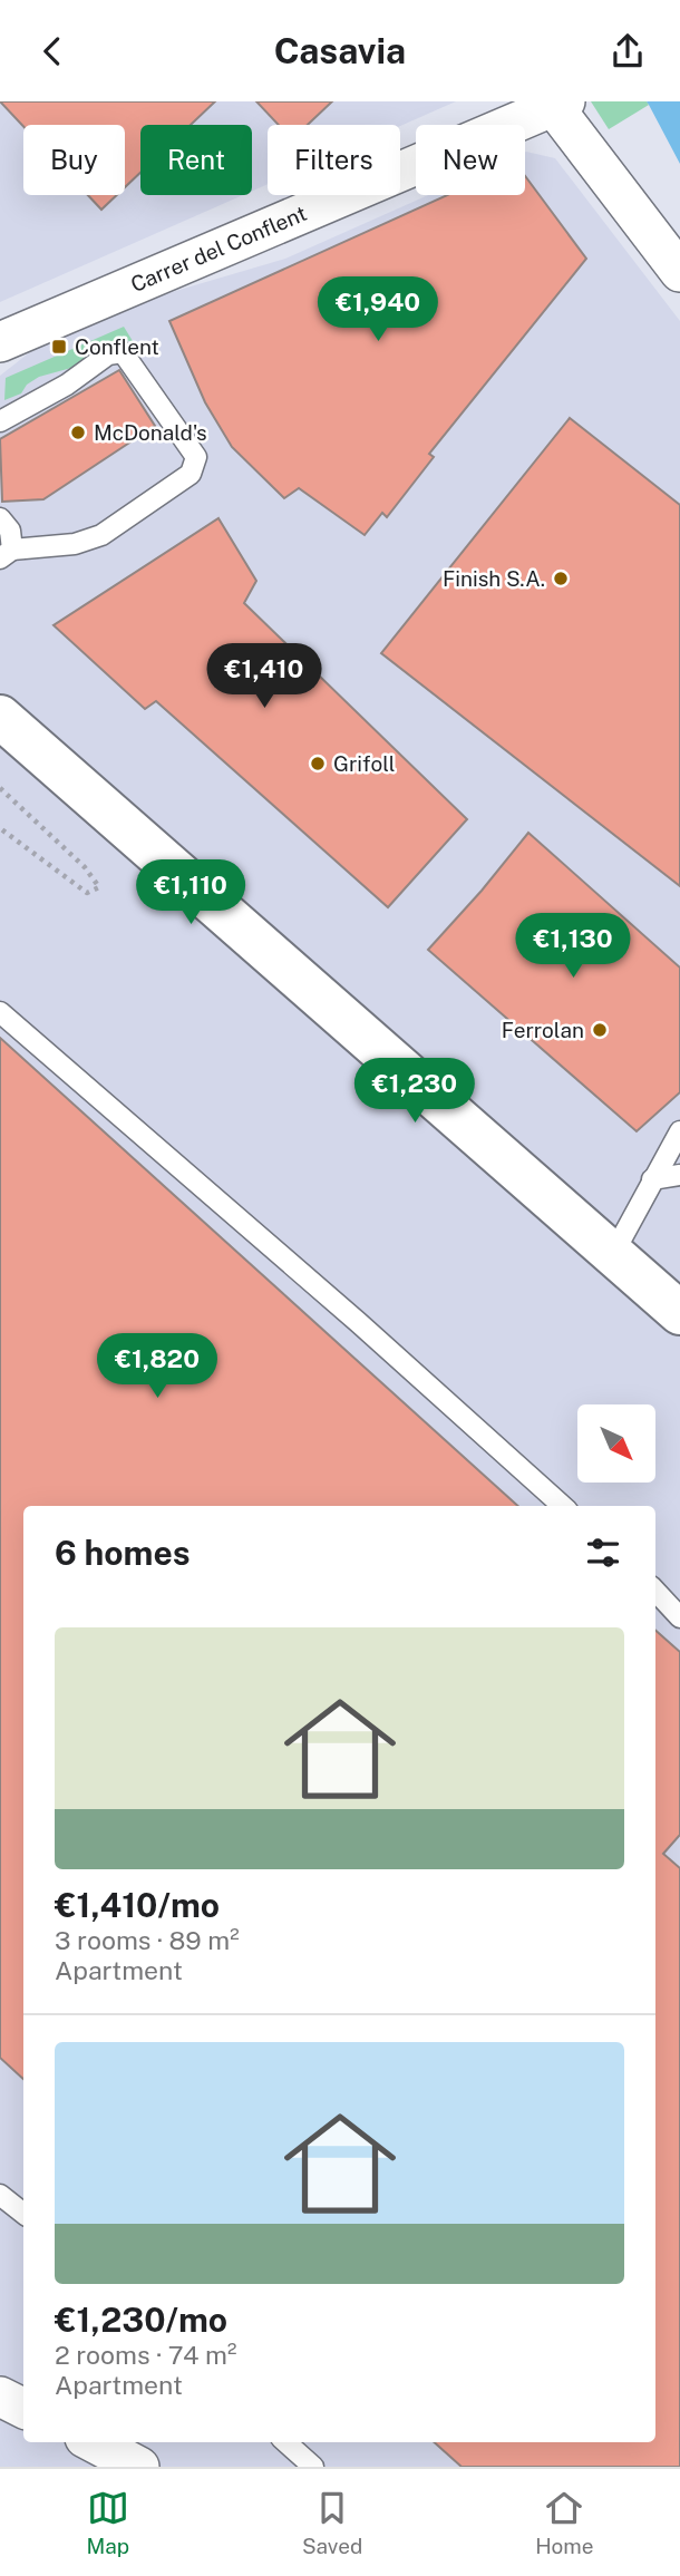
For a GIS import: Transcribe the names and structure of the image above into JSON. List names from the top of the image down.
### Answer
{
  "streets": {
    "street": ["Carrer del Conflent"]
  },
  "places": {
    "transit": ["Conflent"],
    "other": [
      "McDonald's",
      "Finish S.A.",
      "Grifoll",
      "Ferrolan"
    ]
  },
  "north": "bottom right",
  "page": {
    "header": "Casavia",
    "chip": [
      "Buy",
      "Rent",
      "Filters",
      "New"
    ],
    "price": [
      "€1,940",
      "€1,410",
      "€1,110",
      "€1,130",
      "€1,230",
      "€1,820"
    ],
    "heading": "6 homes",
    "list": [
      {
        "name": "€1,410/mo",
        "note": "3 rooms · 89 m² · Apartment"
      },
      {
        "name": "€1,230/mo",
        "note": "2 rooms · 74 m² · Apartment"
      }
    ],
    "tabs": ["Map", "Saved", "Home"]
  }
}
